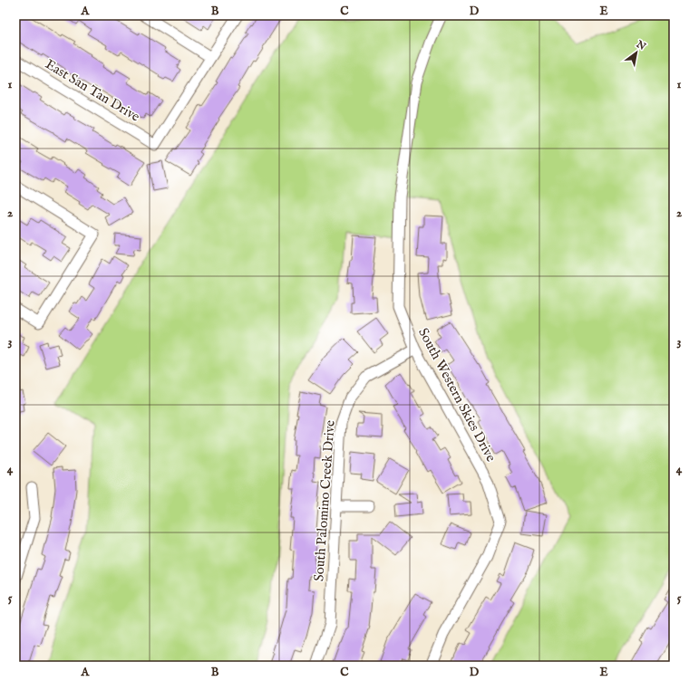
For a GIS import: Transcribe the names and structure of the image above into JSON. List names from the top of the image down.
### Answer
{
  "streets": {
    "street": ["East San Tan Drive", "South Western Skies Drive", "South Palomino Creek Drive"]
  },
  "crossings": [
    ["South Western Skies Drive", "South Palomino Creek Drive"]
  ],
  "north": "top right",
  "grid": {
    "columns": [
      "A",
      "B",
      "C",
      "D",
      "E"
    ],
    "rows": [
      "1",
      "2",
      "3",
      "4",
      "5"
    ]
  }
}
